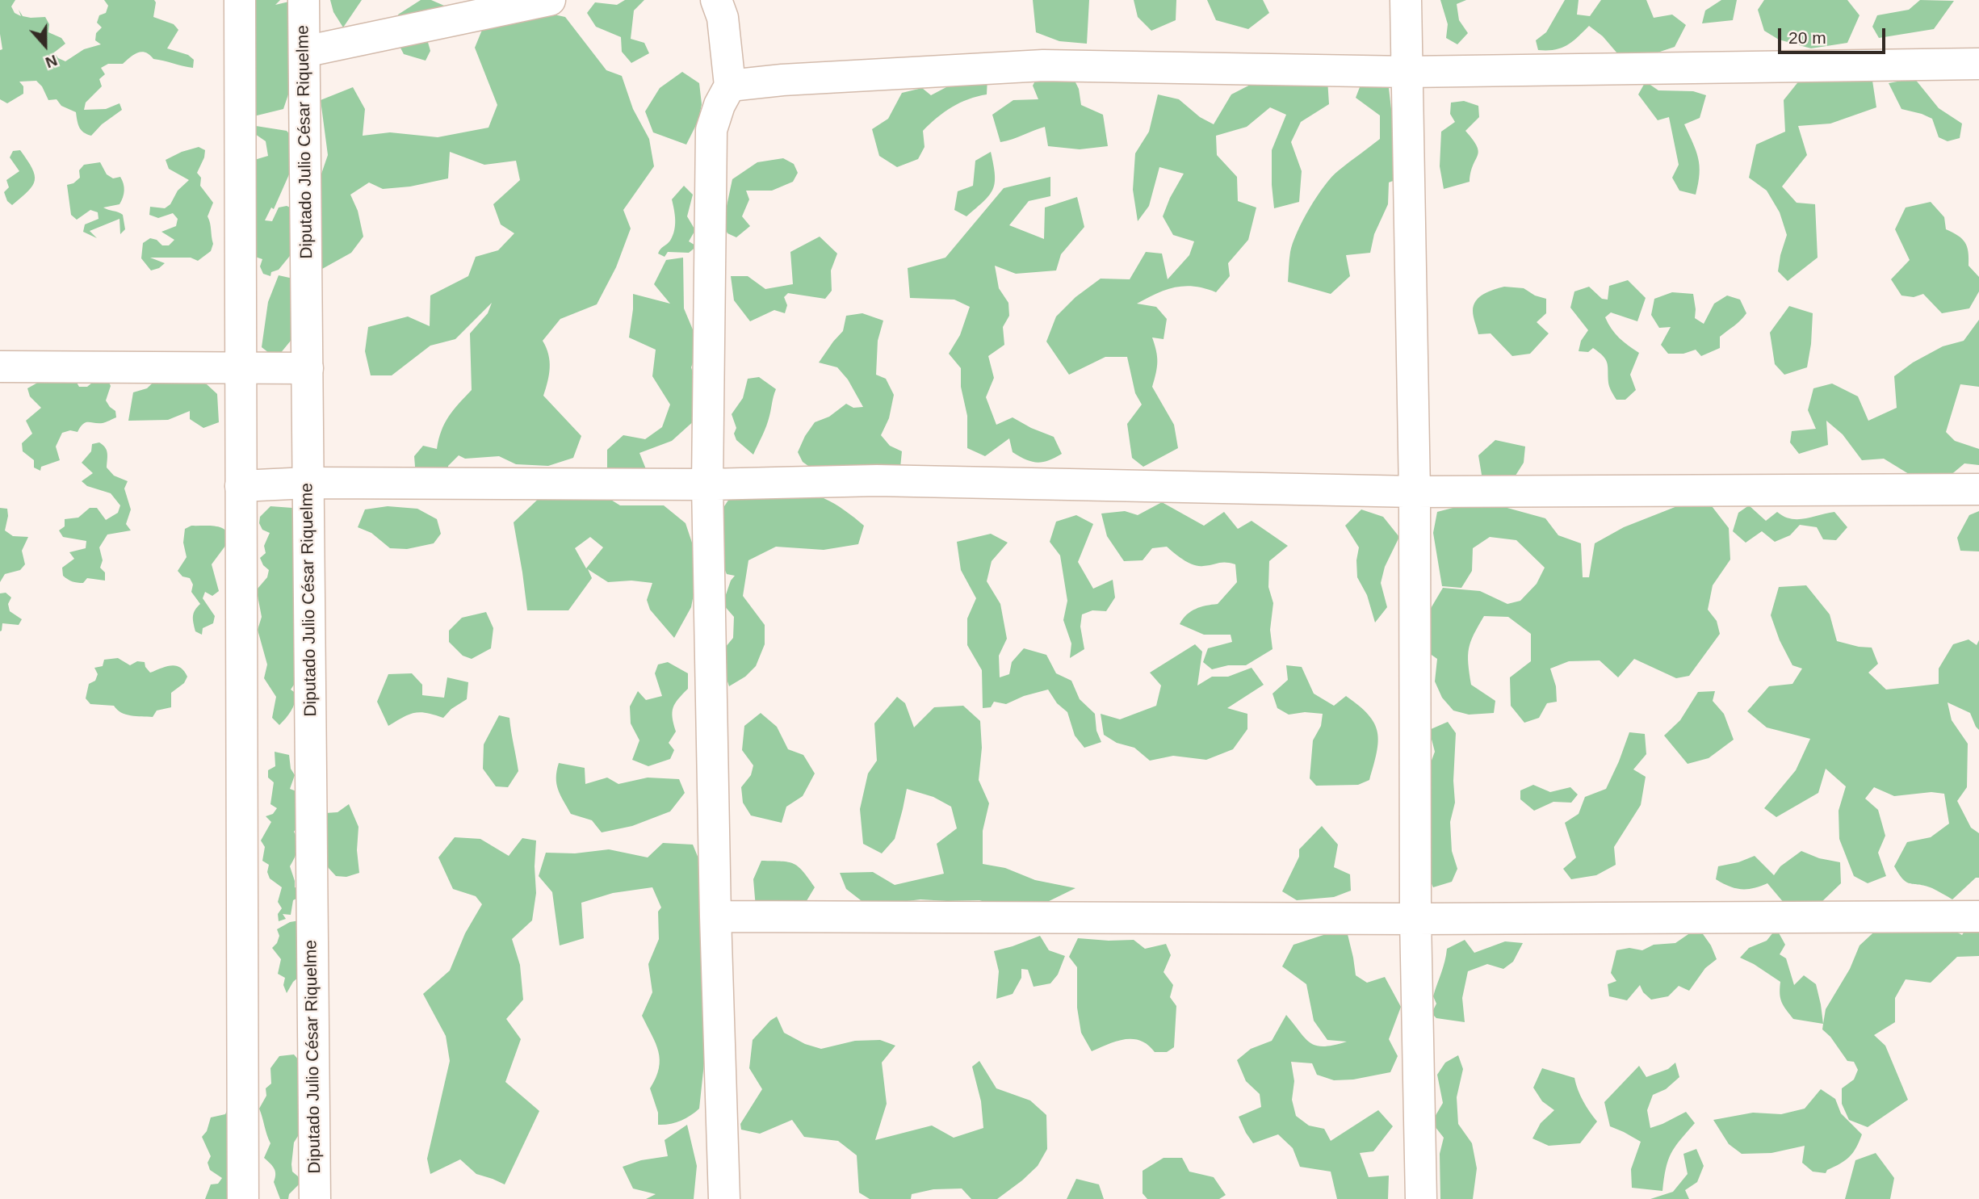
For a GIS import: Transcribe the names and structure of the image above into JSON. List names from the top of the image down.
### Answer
{
  "streets": {
    "street": ["Diputado Julio César Riquelme"]
  },
  "scale_bar": "20 m",
  "north": "bottom"
}
